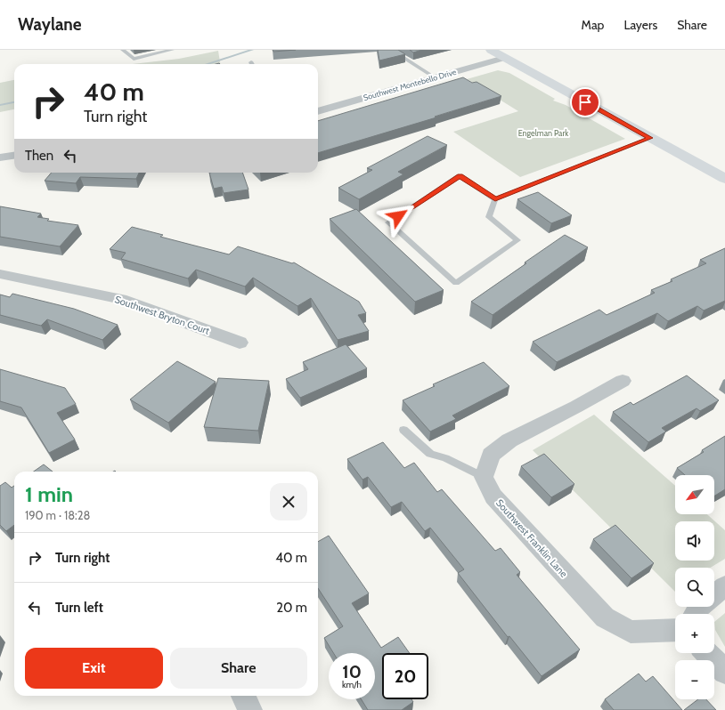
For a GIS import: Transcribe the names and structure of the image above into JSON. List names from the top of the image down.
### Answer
{
  "streets": {
    "street": ["Southwest Montebello Drive", "Southwest Bryton Court", "Southwest Franklin Lane"]
  },
  "parks": ["Engelman Park"],
  "north": "bottom left",
  "page": {
    "header": "Waylane",
    "nav": ["Map", "Layers", "Share"],
    "turn": ["40 m", "Turn right"],
    "then": "Then",
    "heading": ["1 min", "190 m · 18:28"],
    "map_buttons": ["+", "−"],
    "list": [
      {
        "name": "Turn right",
        "value": "40 m"
      },
      {
        "name": "Turn left",
        "value": "20 m"
      }
    ],
    "buttons": ["Exit", "Share"],
    "speed": "10 km/h",
    "limit": "20"
  }
}
